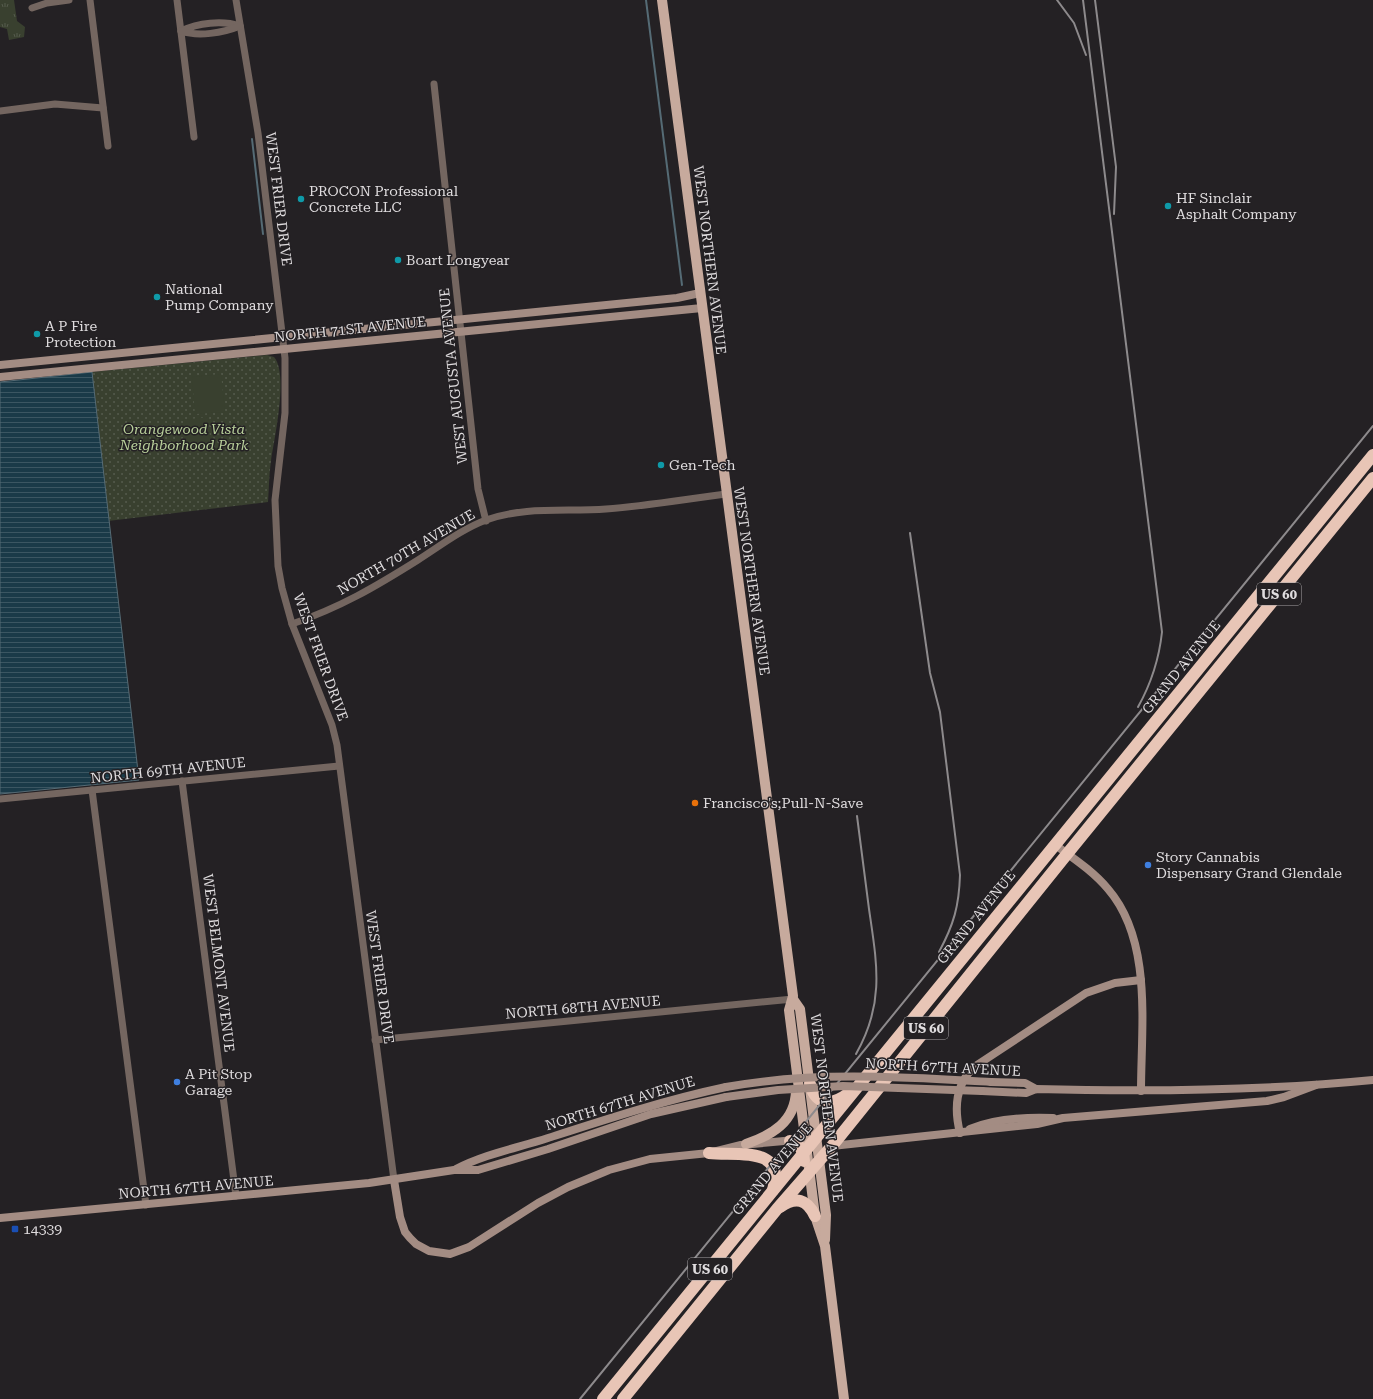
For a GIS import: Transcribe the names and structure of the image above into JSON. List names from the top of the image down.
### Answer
{
  "streets": {
    "highway": ["US 60", "GRAND AVENUE"],
    "main road": ["WEST NORTHERN AVENUE", "NORTH 71ST AVENUE", "NORTH 67TH AVENUE"],
    "street": [
      "WEST FRIER DRIVE",
      "WEST AUGUSTA AVENUE",
      "NORTH 70TH AVENUE",
      "NORTH 69TH AVENUE",
      "WEST BELMONT AVENUE",
      "NORTH 68TH AVENUE"
    ]
  },
  "crossings": [
    ["WEST FRIER DRIVE", "NORTH 71ST AVENUE"],
    ["WEST FRIER DRIVE", "NORTH 70TH AVENUE"],
    ["WEST FRIER DRIVE", "NORTH 69TH AVENUE"],
    ["WEST FRIER DRIVE", "NORTH 68TH AVENUE"],
    ["WEST FRIER DRIVE", "NORTH 67TH AVENUE"],
    ["WEST NORTHERN AVENUE", "NORTH 71ST AVENUE"],
    ["WEST NORTHERN AVENUE", "NORTH 70TH AVENUE"],
    ["WEST NORTHERN AVENUE", "GRAND AVENUE"],
    ["WEST NORTHERN AVENUE", "NORTH 68TH AVENUE"],
    ["NORTH 71ST AVENUE", "WEST AUGUSTA AVENUE"],
    ["WEST AUGUSTA AVENUE", "NORTH 70TH AVENUE"],
    ["GRAND AVENUE", "NORTH 67TH AVENUE"],
    ["NORTH 69TH AVENUE", "WEST BELMONT AVENUE"],
    ["WEST BELMONT AVENUE", "NORTH 67TH AVENUE"]
  ],
  "parks": ["Orangewood Vista Neighborhood Park"],
  "places": {
    "other": [
      "PROCON Professional Concrete LLC",
      "HF Sinclair Asphalt Company",
      "Boart Longyear",
      "National Pump Company",
      "A P Fire Protection",
      "Gen-Tech",
      "Francisco's;Pull-N-Save",
      "Story Cannabis Dispensary Grand Glendale",
      "A Pit Stop Garage"
    ],
    "transit": ["14339"]
  }
}
